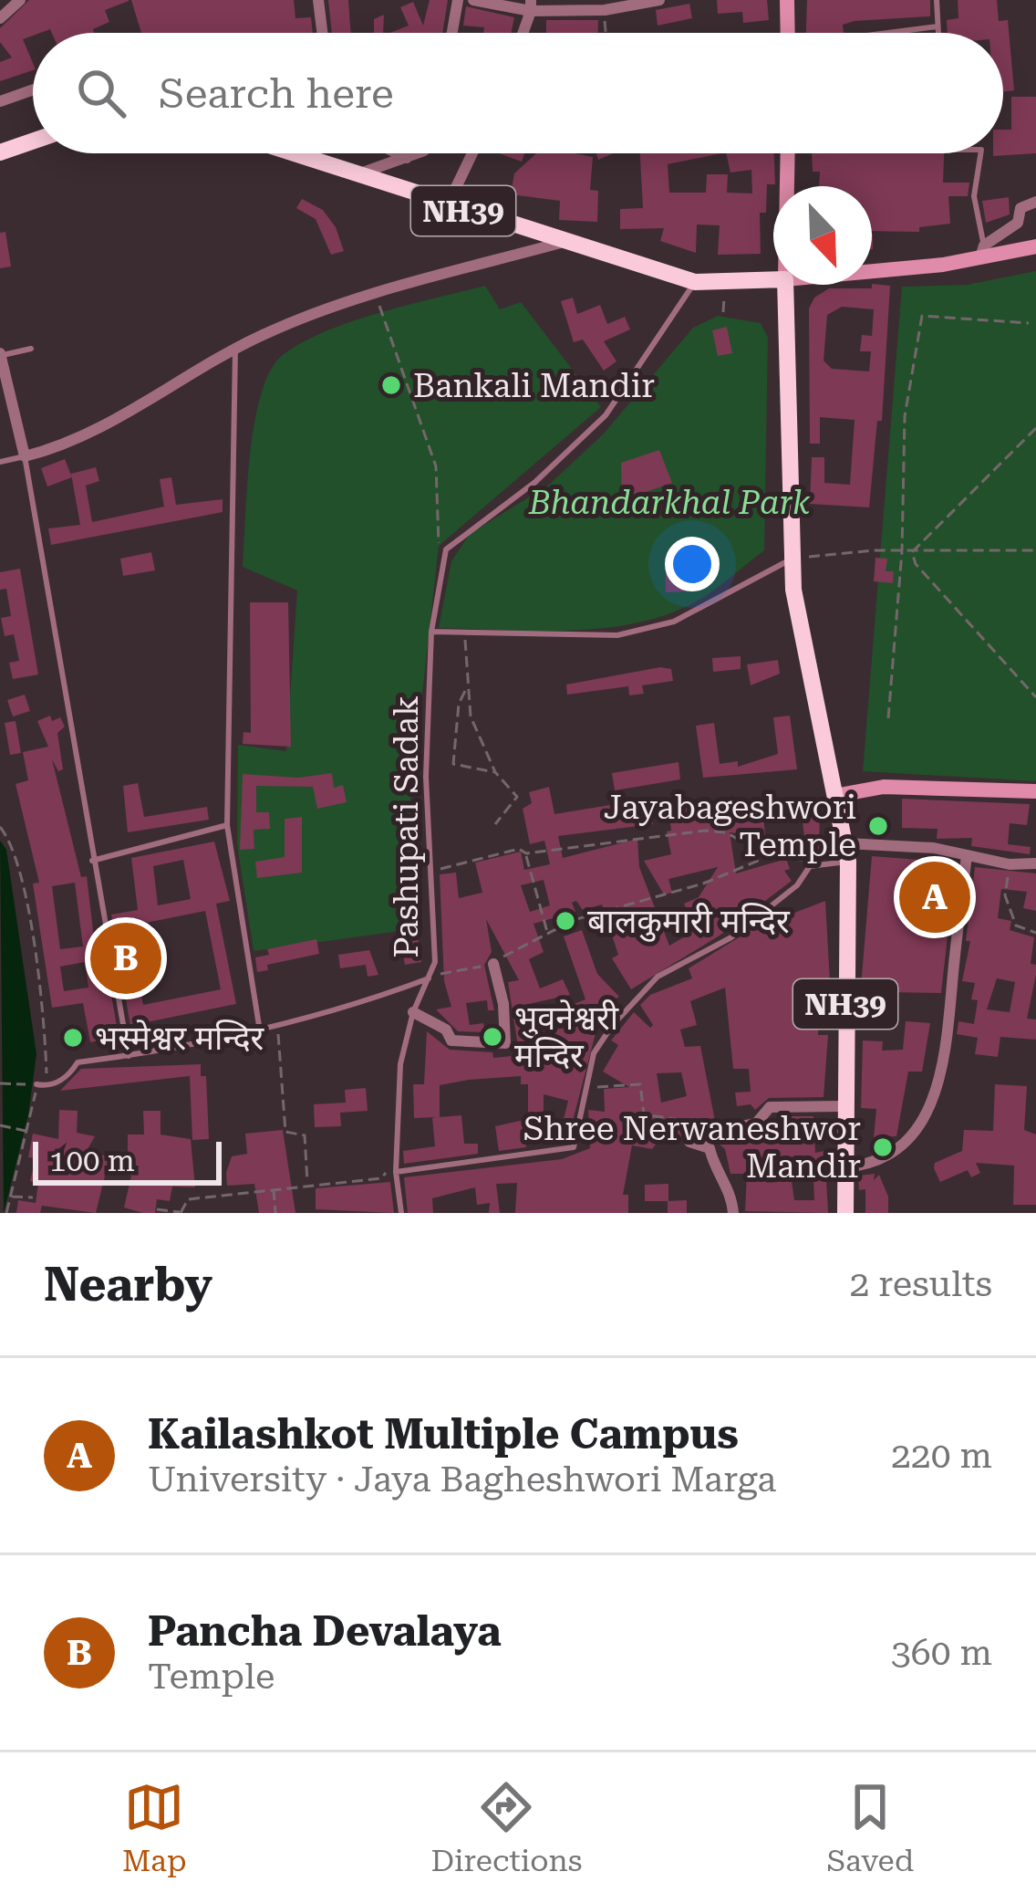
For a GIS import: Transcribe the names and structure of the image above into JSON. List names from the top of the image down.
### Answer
{
  "streets": {
    "highway": ["NH39"],
    "lane": ["Pashupati Sadak"]
  },
  "parks": ["Bhandarkhal Park"],
  "places": [
    "Bankali Mandir",
    "Jayabageshwori Temple",
    "बालकुमारी मन्दिर",
    "भुवनेश्वरी मन्दिर",
    "भस्मेश्वर मन्दिर",
    "Shree Nerwaneshwor Mandir"
  ],
  "scale_bar": "100 m",
  "north": "bottom right",
  "page": {
    "search": "Search here",
    "pins": ["A", "B"],
    "scale": "100 m",
    "heading": ["Nearby", "2 results"],
    "list": [
      {
        "mark": "A",
        "name": "Kailashkot Multiple Campus",
        "note": "University · Jaya Bagheshwori Marga",
        "value": "220 m"
      },
      {
        "mark": "B",
        "name": "Pancha Devalaya",
        "note": "Temple",
        "value": "360 m"
      }
    ],
    "nav": ["Map", "Directions", "Saved"]
  }
}
